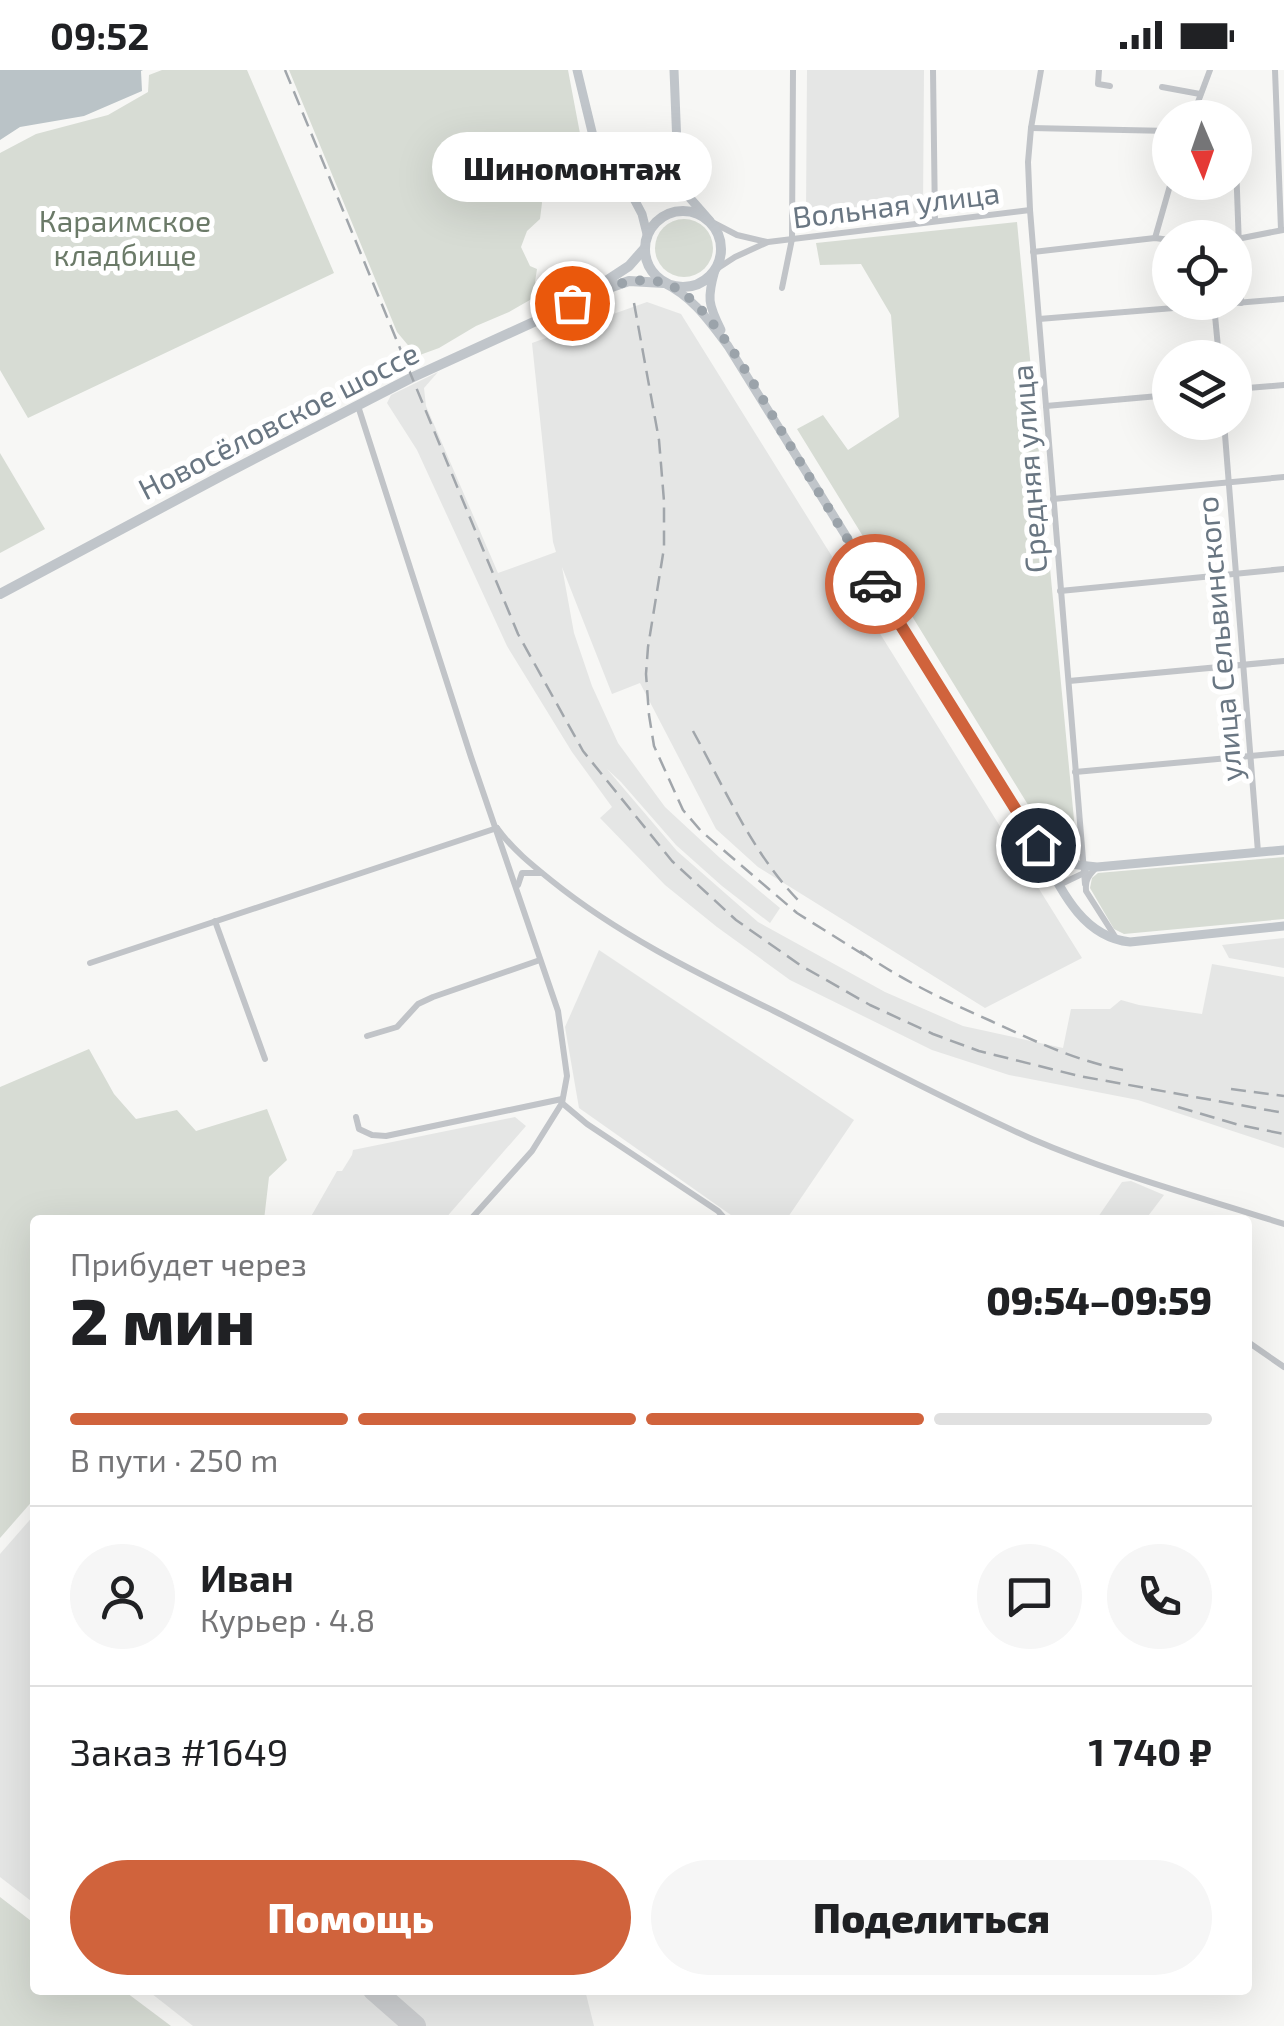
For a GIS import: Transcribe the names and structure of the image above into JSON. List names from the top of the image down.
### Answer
{
  "streets": {
    "main road": ["Новосёловское шоссе"],
    "street": ["Вольная улица", "Средняя улица", "улица Сельвинского"]
  },
  "crossings": [
    ["Вольная улица", "Средняя улица"]
  ],
  "parks": ["Караимское кладбище"],
  "places": ["Шиномонтаж"],
  "north": "bottom",
  "page": {
    "status": "09:52",
    "bubble": "Шиномонтаж",
    "heading": ["2 мин", "Прибудет через", "09:54–09:59"],
    "panel": [
      "Иван",
      "Курьер · 4.8",
      "Заказ #1649",
      "1 740 ₽"
    ],
    "bar": "В пути · 250 m",
    "buttons": ["Помощь", "Поделиться"]
  }
}
